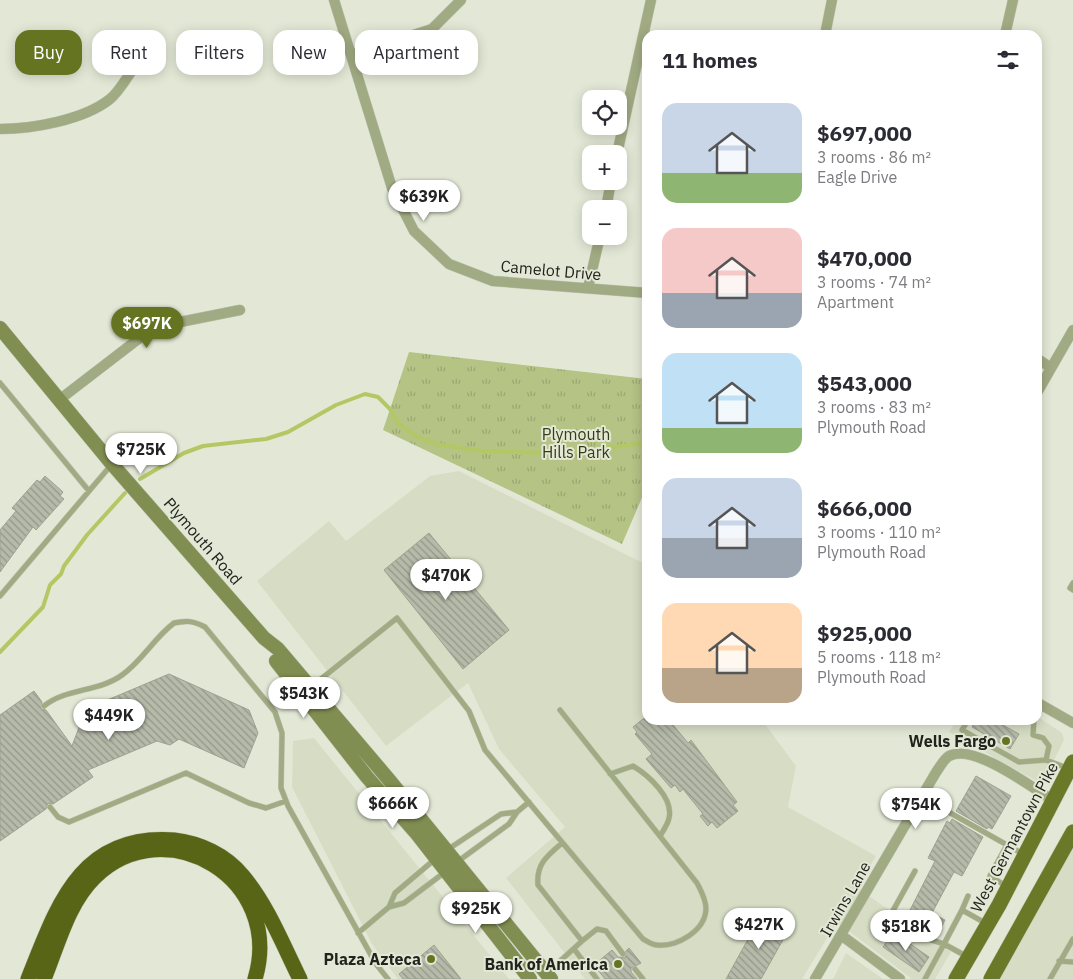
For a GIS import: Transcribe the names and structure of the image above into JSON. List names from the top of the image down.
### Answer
{
  "streets": {
    "main road": ["Plymouth Road", "West Germantown Pike"],
    "street": ["Camelot Drive", "Irwins Lane"]
  },
  "crossings": [
    ["West Germantown Pike", "Irwins Lane"]
  ],
  "parks": ["Plymouth Hills Park"],
  "places": ["Wells Fargo", "Plaza Azteca", "Bank of America"],
  "page": {
    "chip": [
      "Buy",
      "Rent",
      "Filters",
      "New",
      "Apartment"
    ],
    "heading": "11 homes",
    "map_buttons": ["+", "−"],
    "list": [
      {
        "name": "$697,000",
        "note": "3 rooms · 86 m² · Eagle Drive"
      },
      {
        "name": "$470,000",
        "note": "3 rooms · 74 m² · Apartment"
      },
      {
        "name": "$543,000",
        "note": "3 rooms · 83 m² · Plymouth Road"
      },
      {
        "name": "$666,000",
        "note": "3 rooms · 110 m² · Plymouth Road"
      },
      {
        "name": "$925,000",
        "note": "5 rooms · 118 m² · Plymouth Road"
      }
    ],
    "price": [
      "$639K",
      "$697K",
      "$725K",
      "$470K",
      "$543K",
      "$449K",
      "$666K",
      "$754K",
      "$925K",
      "$427K",
      "$518K"
    ]
  }
}
